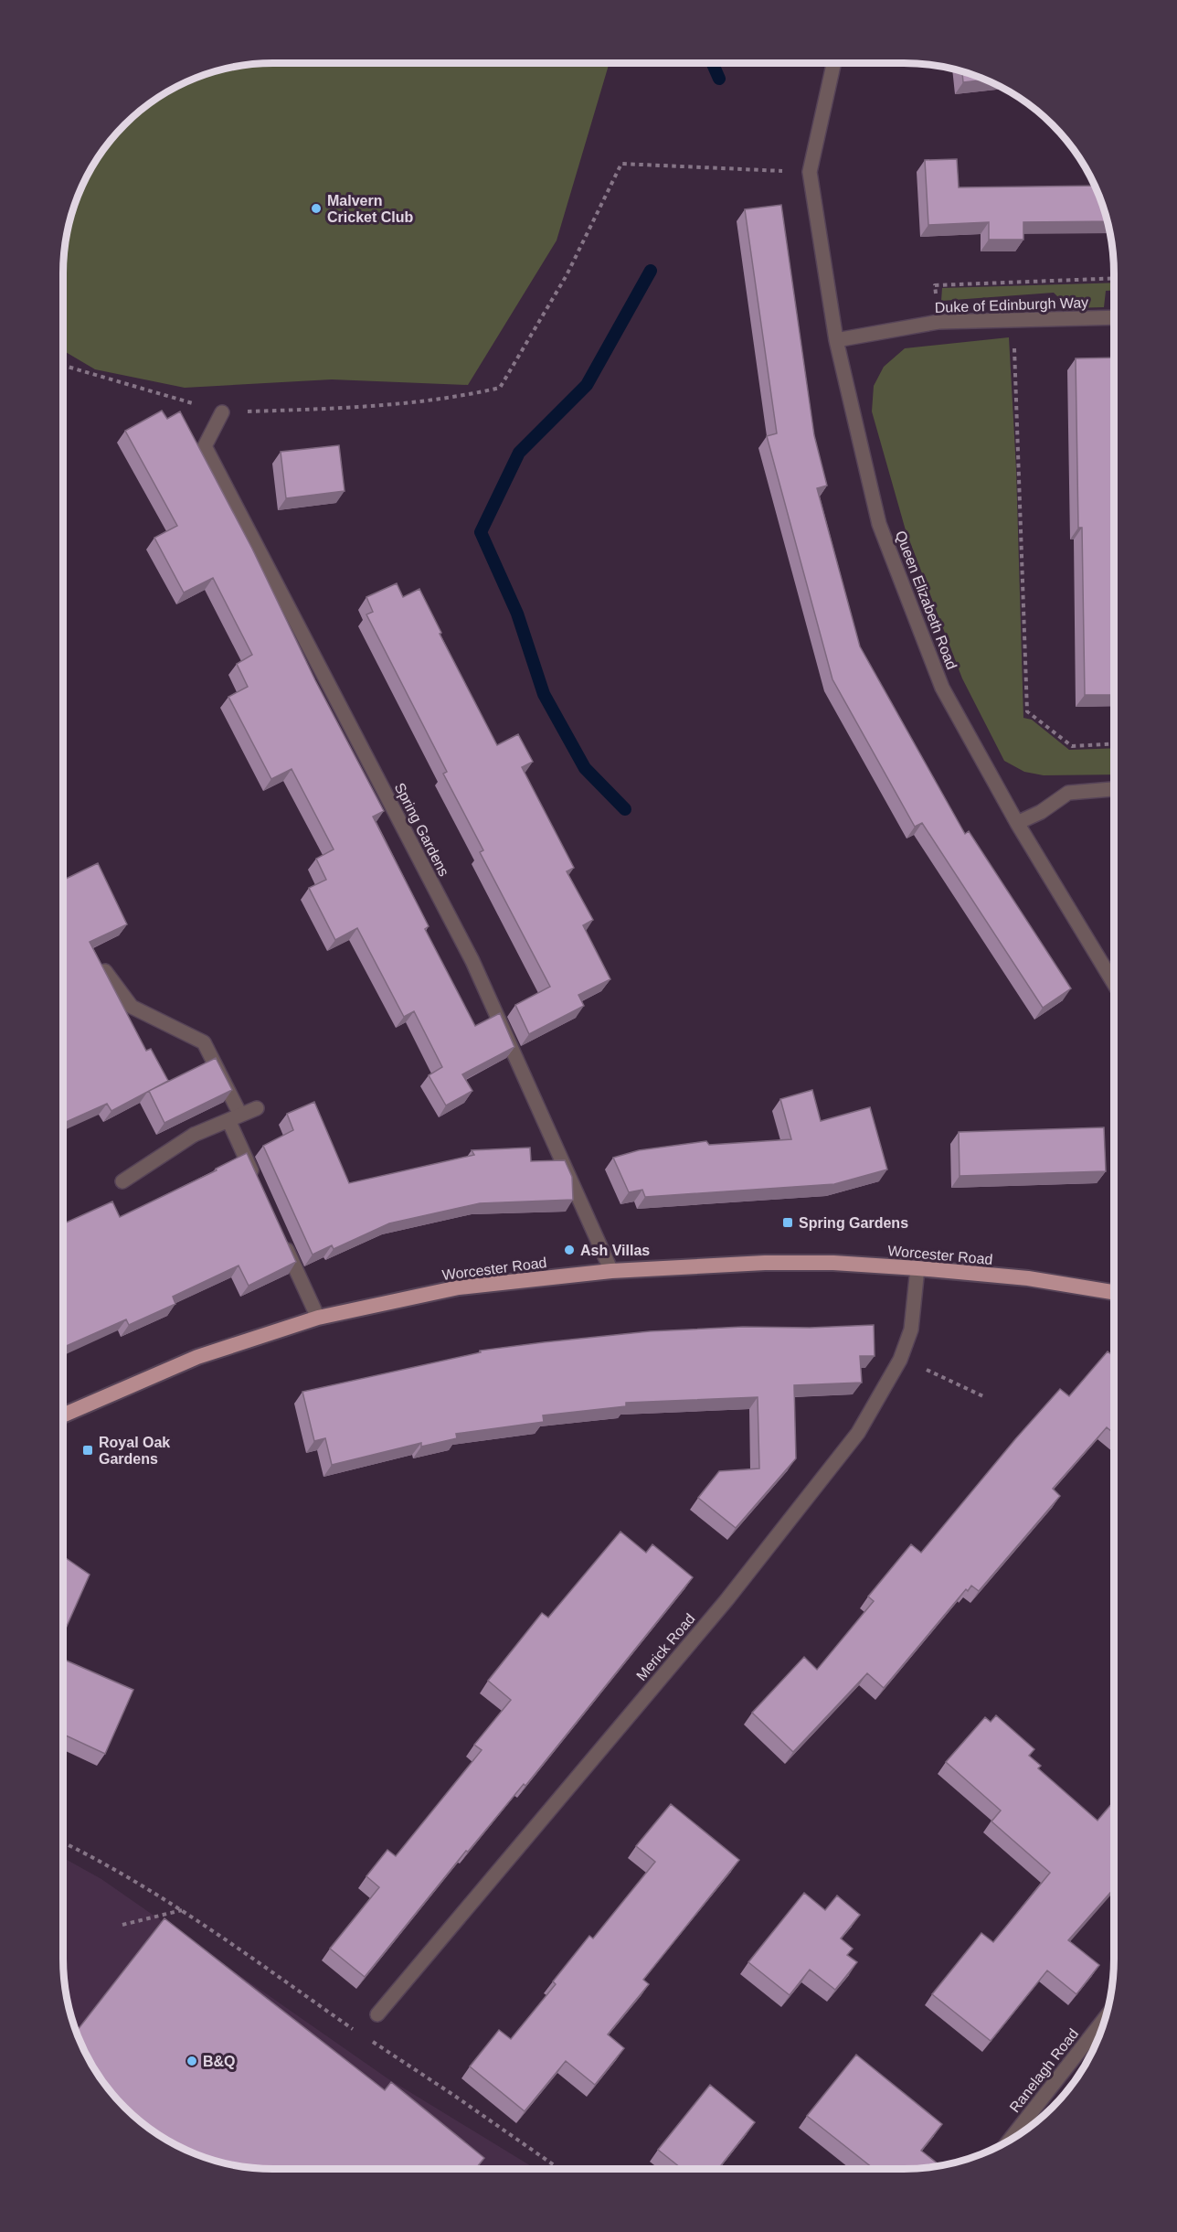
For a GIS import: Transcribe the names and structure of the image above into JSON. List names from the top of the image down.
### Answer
{
  "streets": {
    "highway": ["Worcester Road"],
    "street": [
      "Duke of Edinburgh Way",
      "Queen Elizabeth Road",
      "Spring Gardens",
      "Merick Road",
      "Ranelagh Road"
    ]
  },
  "crossings": [
    ["Duke of Edinburgh Way", "Queen Elizabeth Road"],
    ["Spring Gardens", "Worcester Road"],
    ["Worcester Road", "Merick Road"]
  ],
  "places": {
    "other": ["Malvern Cricket Club", "Ash Villas", "B&Q"],
    "transit": ["Spring Gardens", "Royal Oak Gardens"]
  }
}
